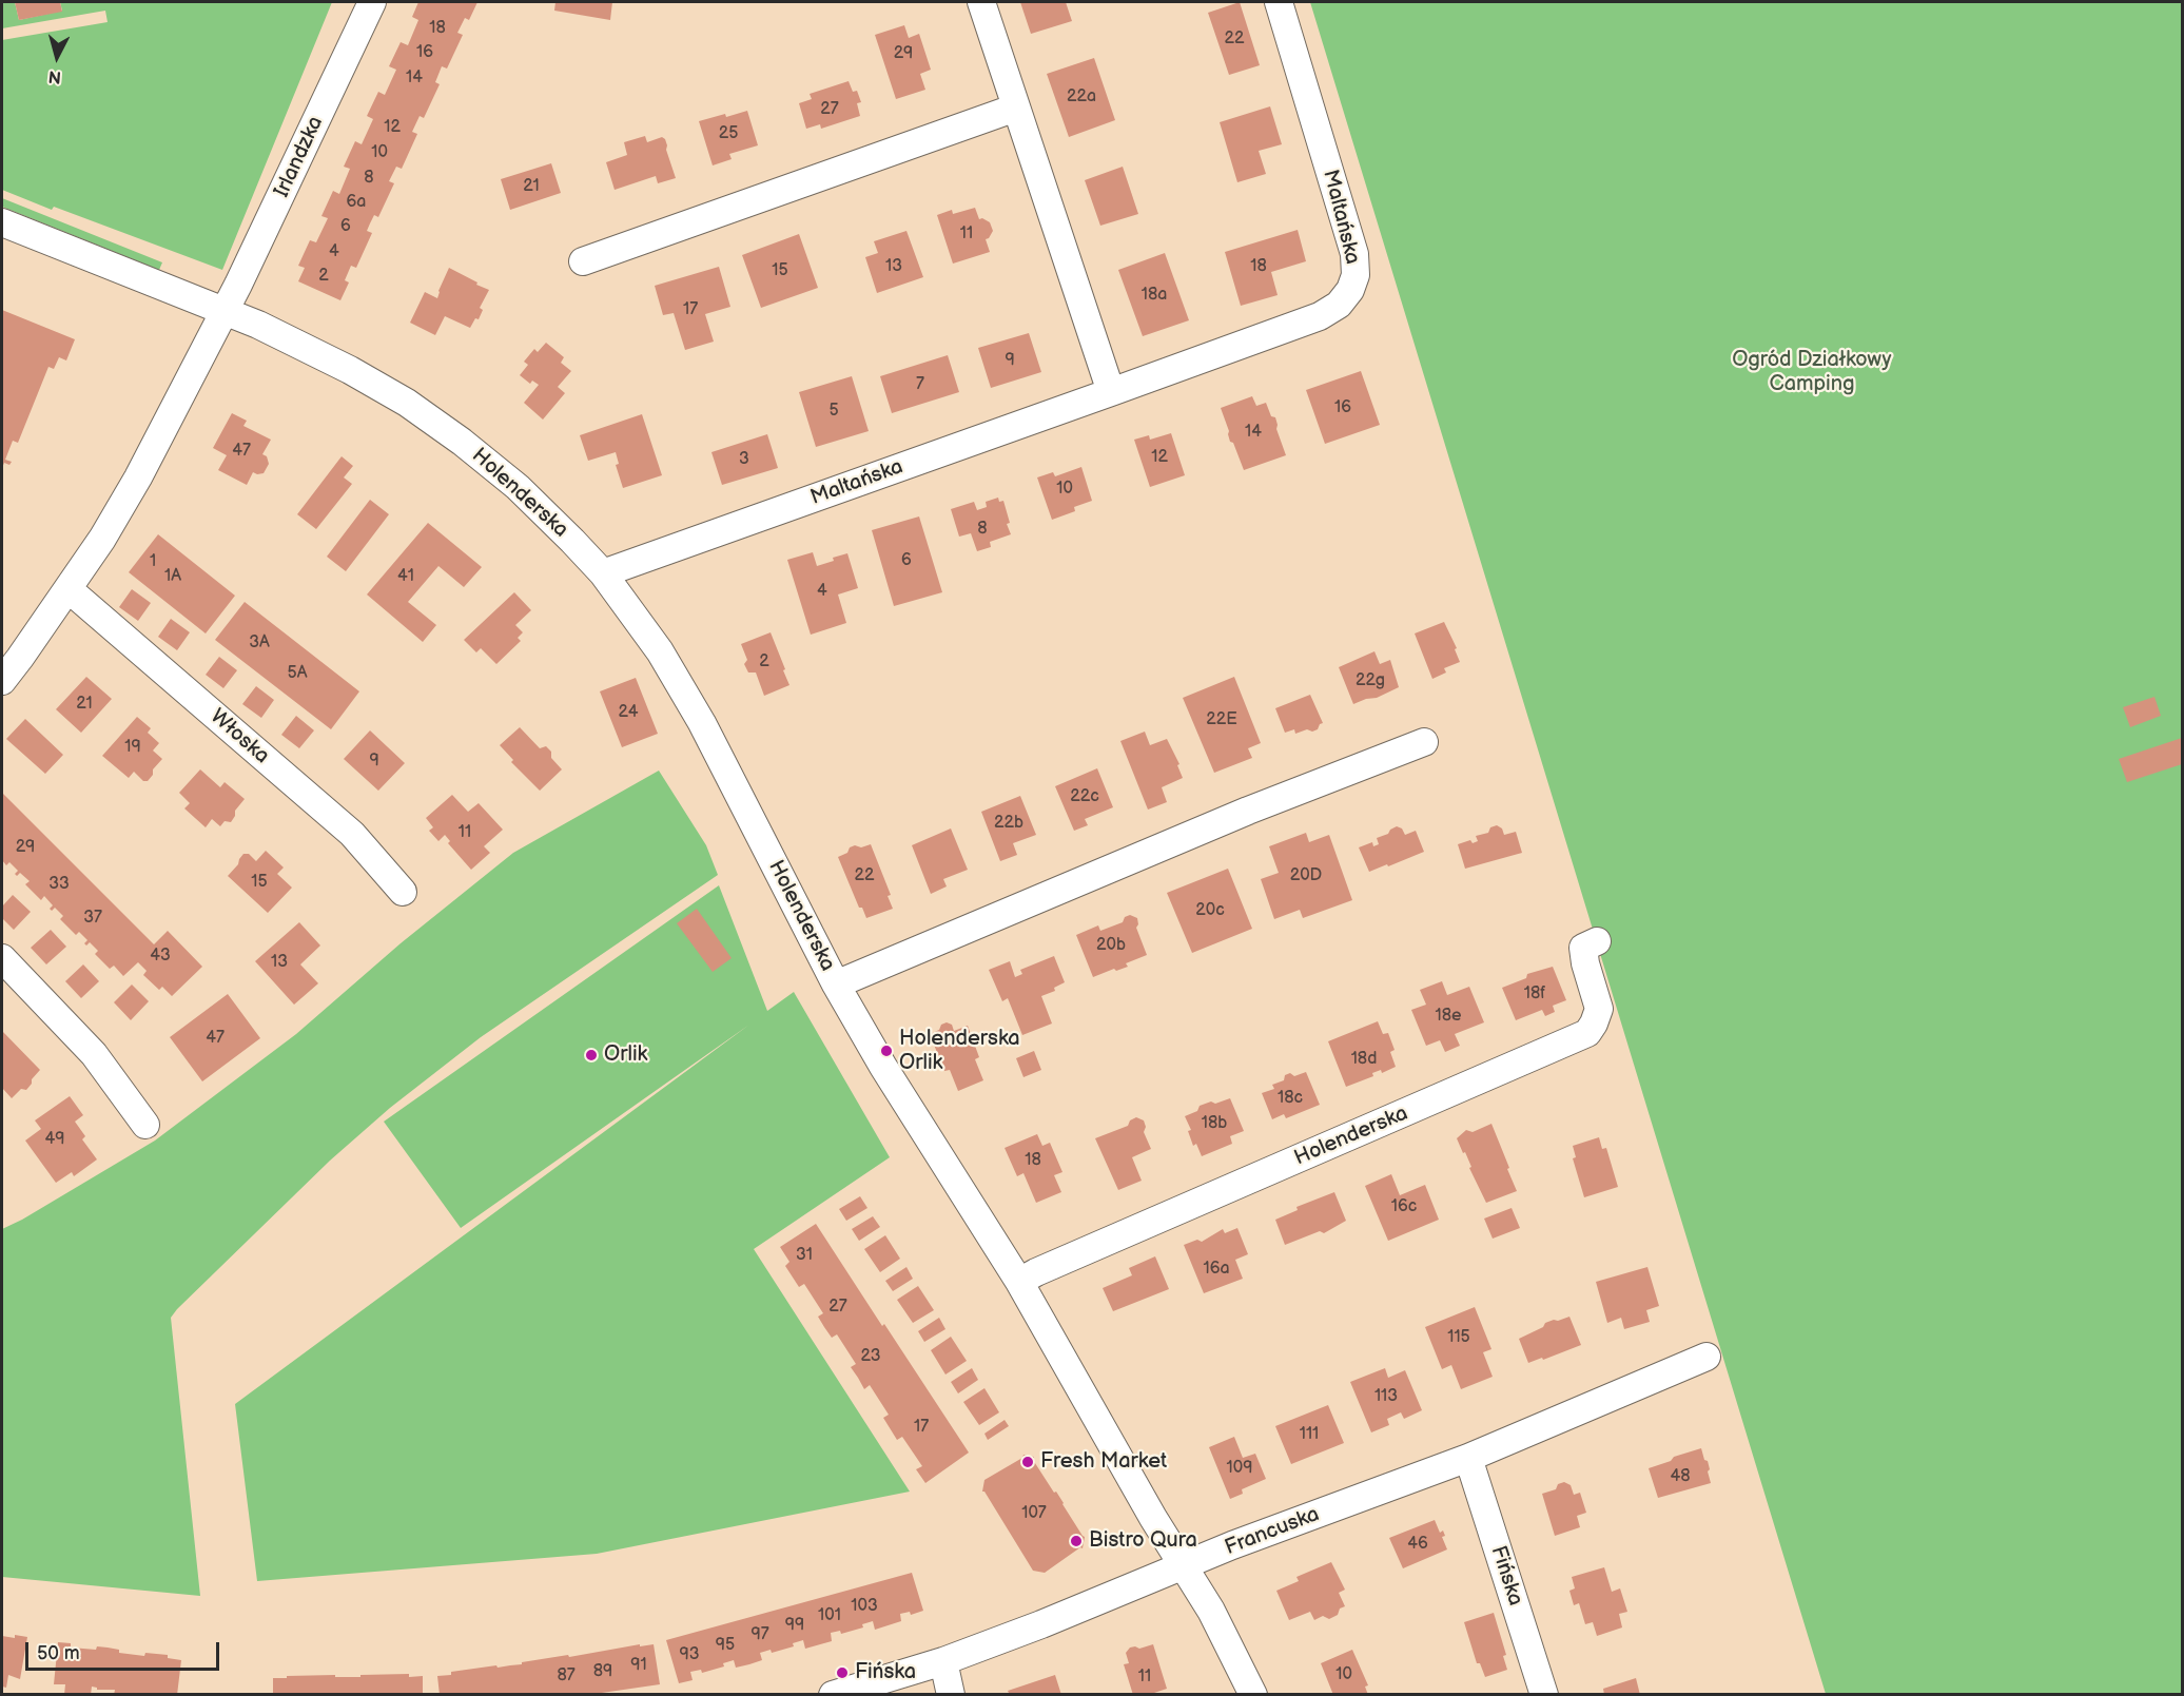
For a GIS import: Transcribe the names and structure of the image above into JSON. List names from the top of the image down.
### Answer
{
  "streets": {
    "street": [
      "Irlandzka",
      "Maltańska",
      "Holenderska",
      "Włoska",
      "Francuska",
      "Fińska"
    ]
  },
  "crossings": [
    ["Irlandzka", "Holenderska"],
    ["Maltańska", "Holenderska"],
    ["Holenderska", "Francuska"],
    ["Francuska", "Fińska"]
  ],
  "parks": ["Ogród Działkowy Camping"],
  "places": [
    "Holenderska Orlik",
    "Orlik",
    "Fresh Market",
    "Bistro Qura",
    "Fińska"
  ],
  "house_numbers": [
    "18",
    "22",
    "16",
    "29",
    "14",
    "22a",
    "27",
    "12",
    "25",
    "10",
    "8",
    "21",
    "6a",
    "6",
    "11",
    "4",
    "13",
    "18",
    "15",
    "2",
    "18a",
    "17",
    "9",
    "7",
    "16",
    "5",
    "14",
    "47",
    "12",
    "3",
    "10",
    "8",
    "6",
    "1",
    "1A",
    "41",
    "4",
    "3A",
    "2",
    "5A",
    "22g",
    "21",
    "24",
    "22E",
    "19",
    "9",
    "22c",
    "22b",
    "11",
    "29",
    "22",
    "20D",
    "15",
    "33",
    "20c",
    "37",
    "20b",
    "43",
    "13",
    "18f",
    "18e",
    "47",
    "18d",
    "18c",
    "18b",
    "49",
    "18",
    "16c",
    "31",
    "16a",
    "27",
    "115",
    "23",
    "113",
    "17",
    "111",
    "109",
    "48",
    "107",
    "46",
    "103",
    "101",
    "99",
    "97",
    "95",
    "93",
    "91",
    "89",
    "10",
    "87",
    "11"
  ],
  "scale_bar": "50 m",
  "north": "bottom"
}
